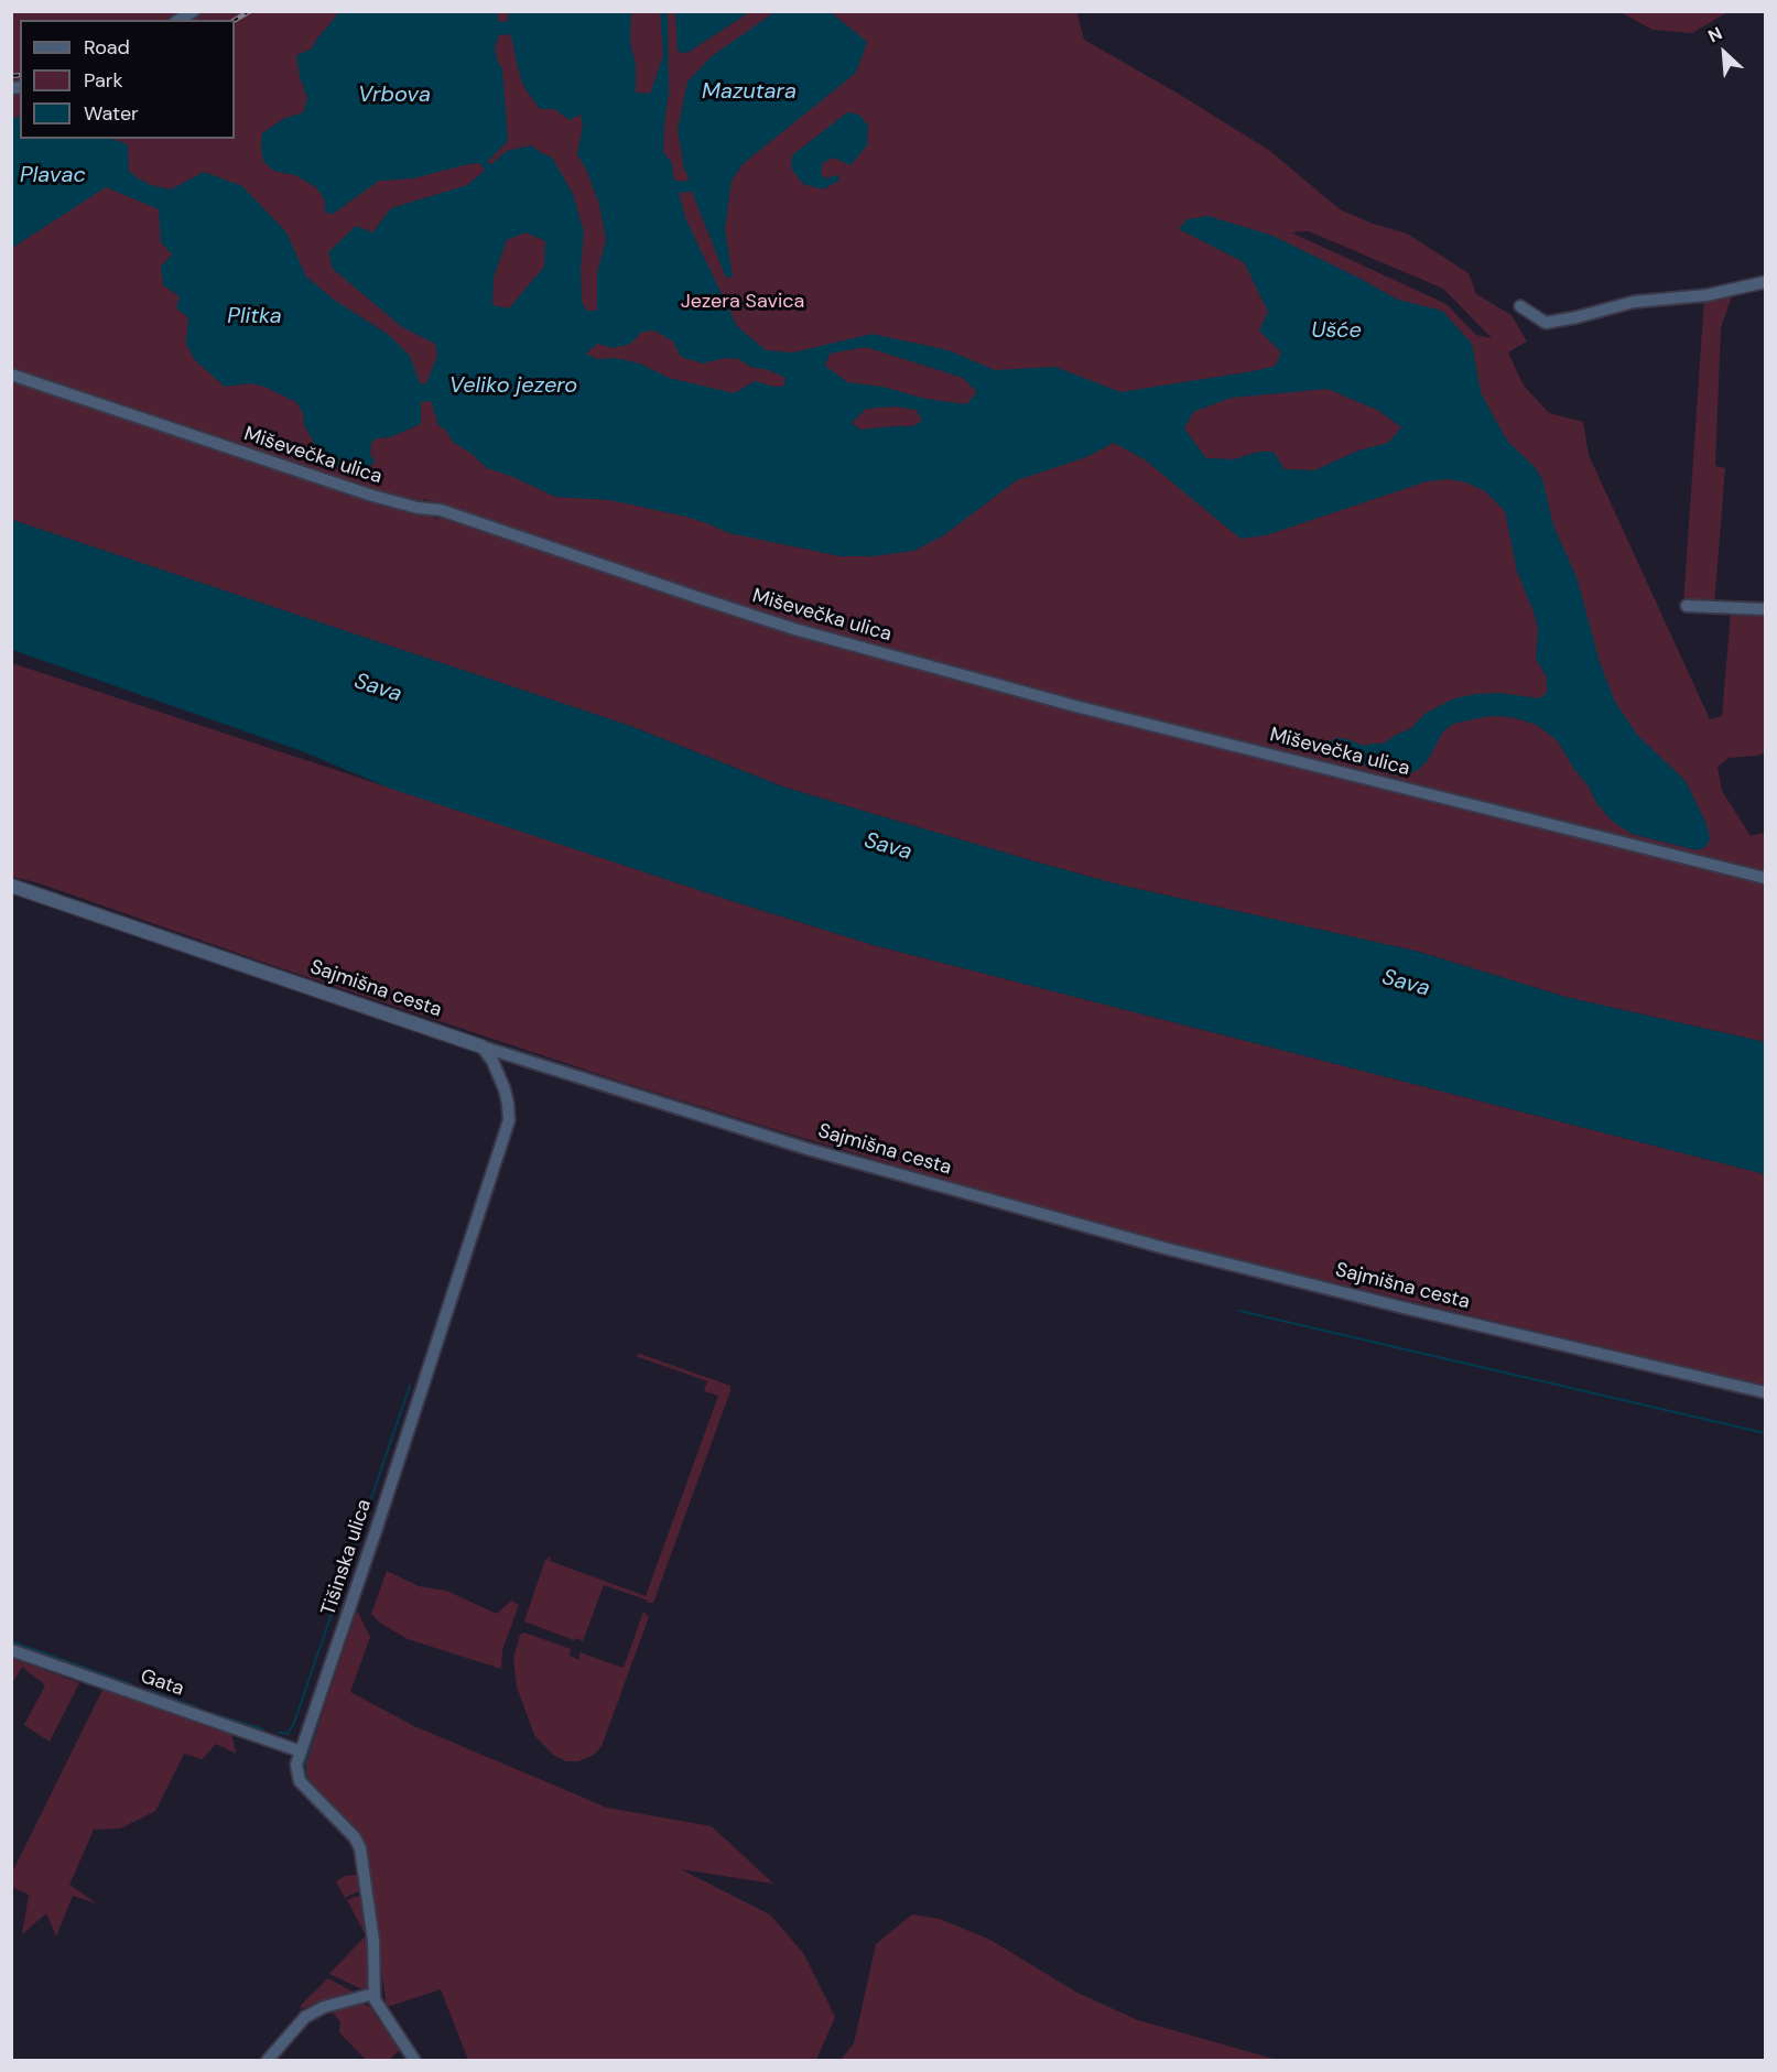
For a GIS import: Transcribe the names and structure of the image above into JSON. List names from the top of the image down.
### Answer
{
  "streets": {
    "street": [
      "Miševečka ulica",
      "Sajmišna cesta",
      "Tišinska ulica",
      "Gata"
    ]
  },
  "crossings": [
    ["Sajmišna cesta", "Tišinska ulica"],
    ["Tišinska ulica", "Gata"]
  ],
  "water": [
    "Mazutara",
    "Vrbova",
    "Plavac",
    "Plitka",
    "Ušće",
    "Veliko jezero",
    "Sava"
  ],
  "parks": ["Jezera Savica"],
  "legend": ["Road", "Park", "Water"],
  "north": "top left"
}
